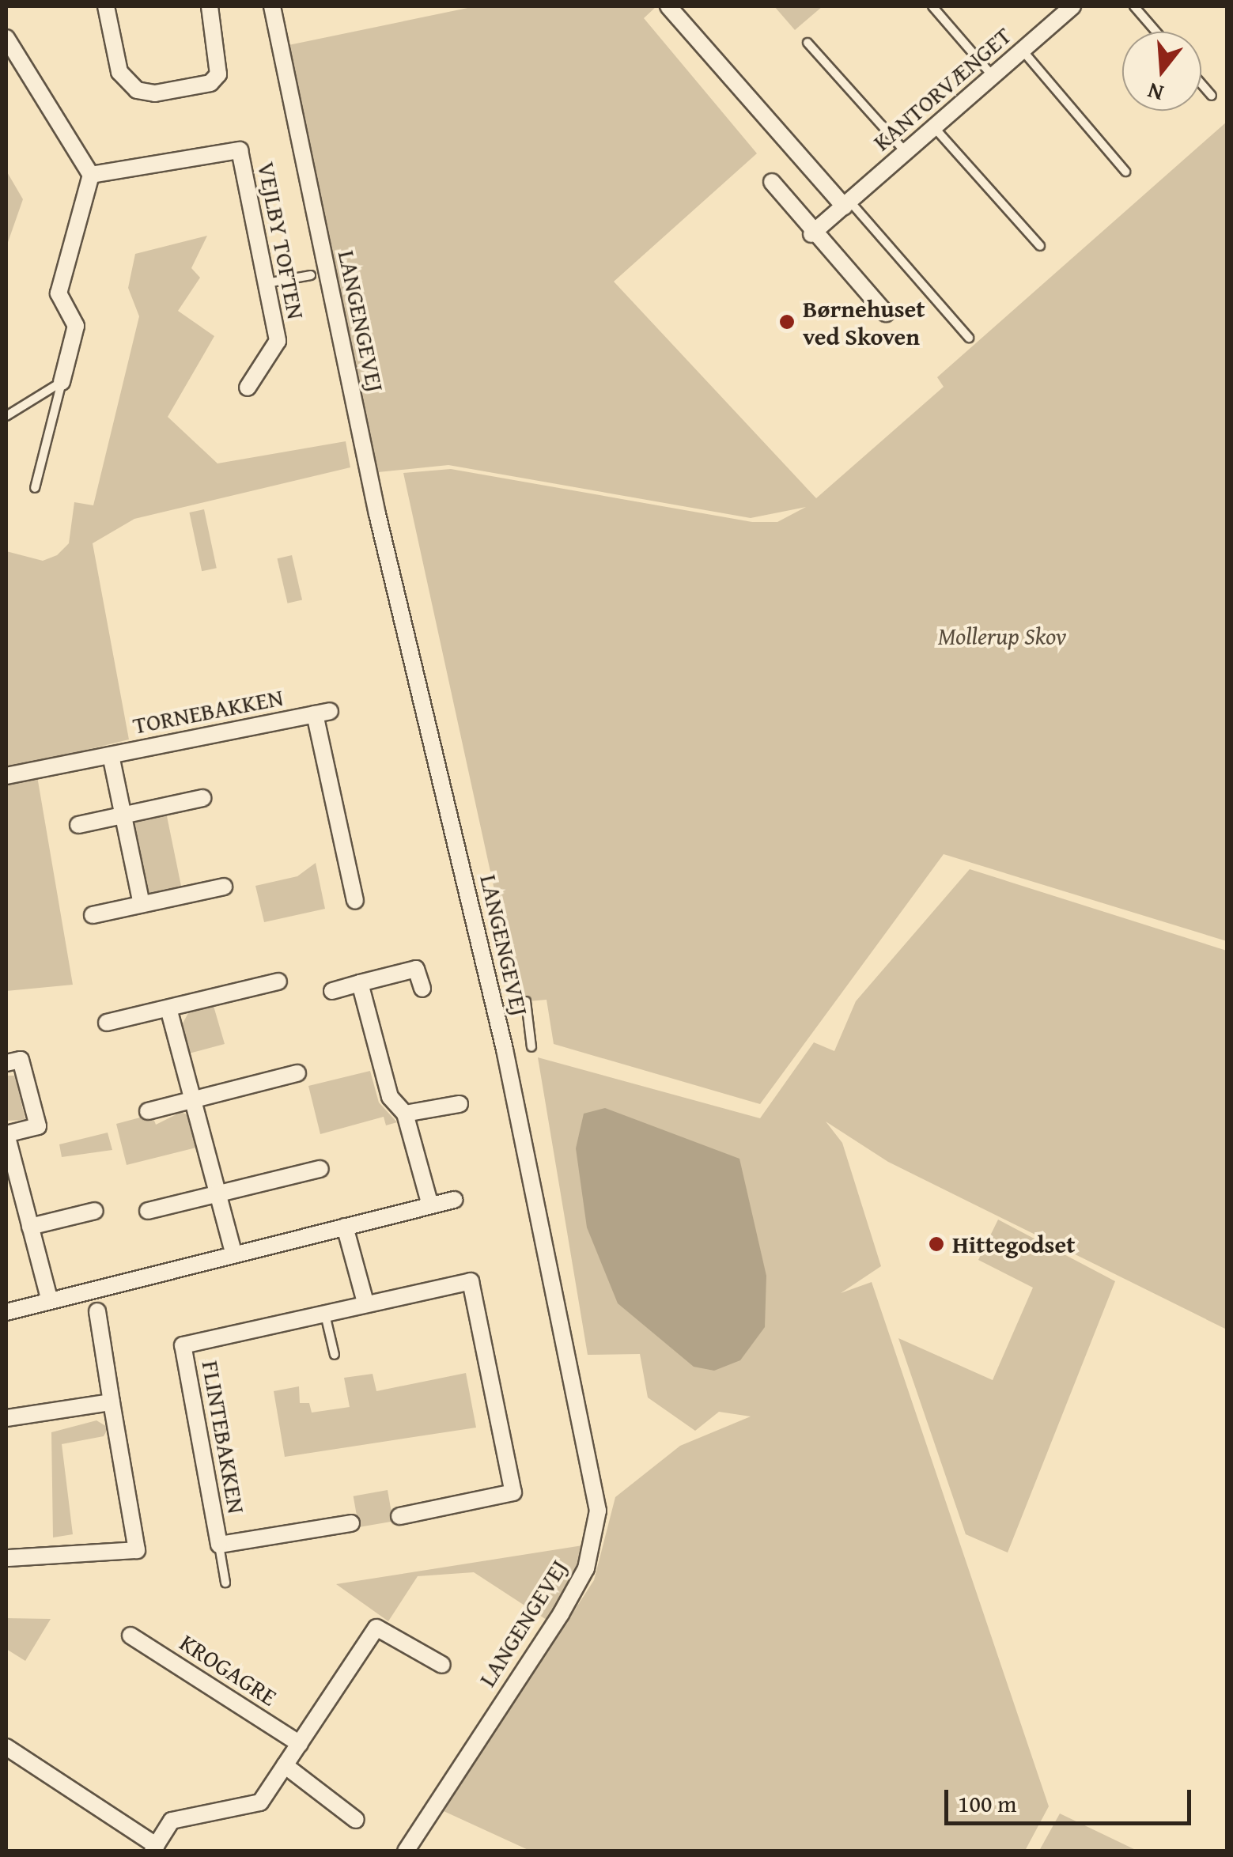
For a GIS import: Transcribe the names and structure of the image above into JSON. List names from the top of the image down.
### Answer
{
  "streets": {
    "street": [
      "KANTORVÆNGET",
      "VEJLBY TOFTEN",
      "LANGENGEVEJ",
      "TORNEBAKKEN",
      "FLINTEBAKKEN",
      "KROGAGRE"
    ]
  },
  "parks": ["Mollerup Skov"],
  "places": ["Børnehuset ved Skoven", "Hittegodset"],
  "scale_bar": "100 m",
  "north": "bottom"
}
